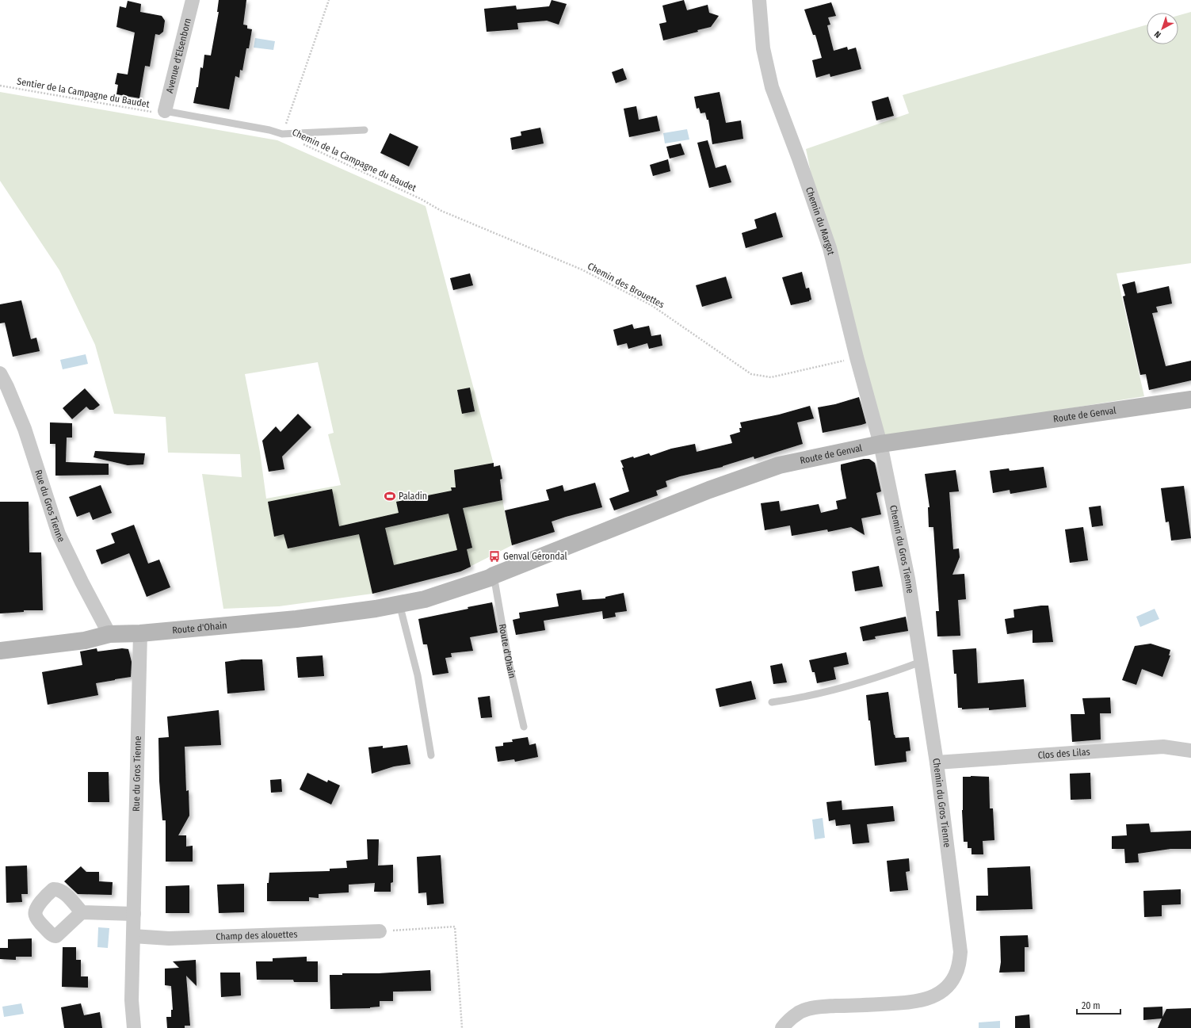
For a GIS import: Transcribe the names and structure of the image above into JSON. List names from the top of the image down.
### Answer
{
  "streets": {
    "main road": ["Route de Genval", "Route d'Ohain"],
    "street": [
      "Avenue d'Elsenborn",
      "Chemin du Margot",
      "Rue du Gros Tienne",
      "Chemin du Gros Tienne",
      "Clos des Lilas",
      "Champ des alouettes"
    ],
    "path": ["Sentier de la Campagne du Baudet", "Chemin de la Campagne du Baudet", "Chemin des Brouettes"]
  },
  "crossings": [
    ["Avenue d'Elsenborn", "Sentier de la Campagne du Baudet"],
    ["Chemin de la Campagne du Baudet", "Chemin des Brouettes"],
    ["Chemin du Margot", "Chemin des Brouettes"],
    ["Chemin du Margot", "Route de Genval"],
    ["Chemin du Margot", "Chemin du Gros Tienne"],
    ["Route de Genval", "Chemin du Gros Tienne"],
    ["Route de Genval", "Route d'Ohain"],
    ["Rue du Gros Tienne", "Route d'Ohain"],
    ["Rue du Gros Tienne", "Champ des alouettes"],
    ["Chemin du Gros Tienne", "Clos des Lilas"]
  ],
  "places": {
    "sports": ["Paladin"],
    "bus stop": ["Genval Gérondal"]
  },
  "scale_bar": "20 m",
  "north": "bottom left"
}
